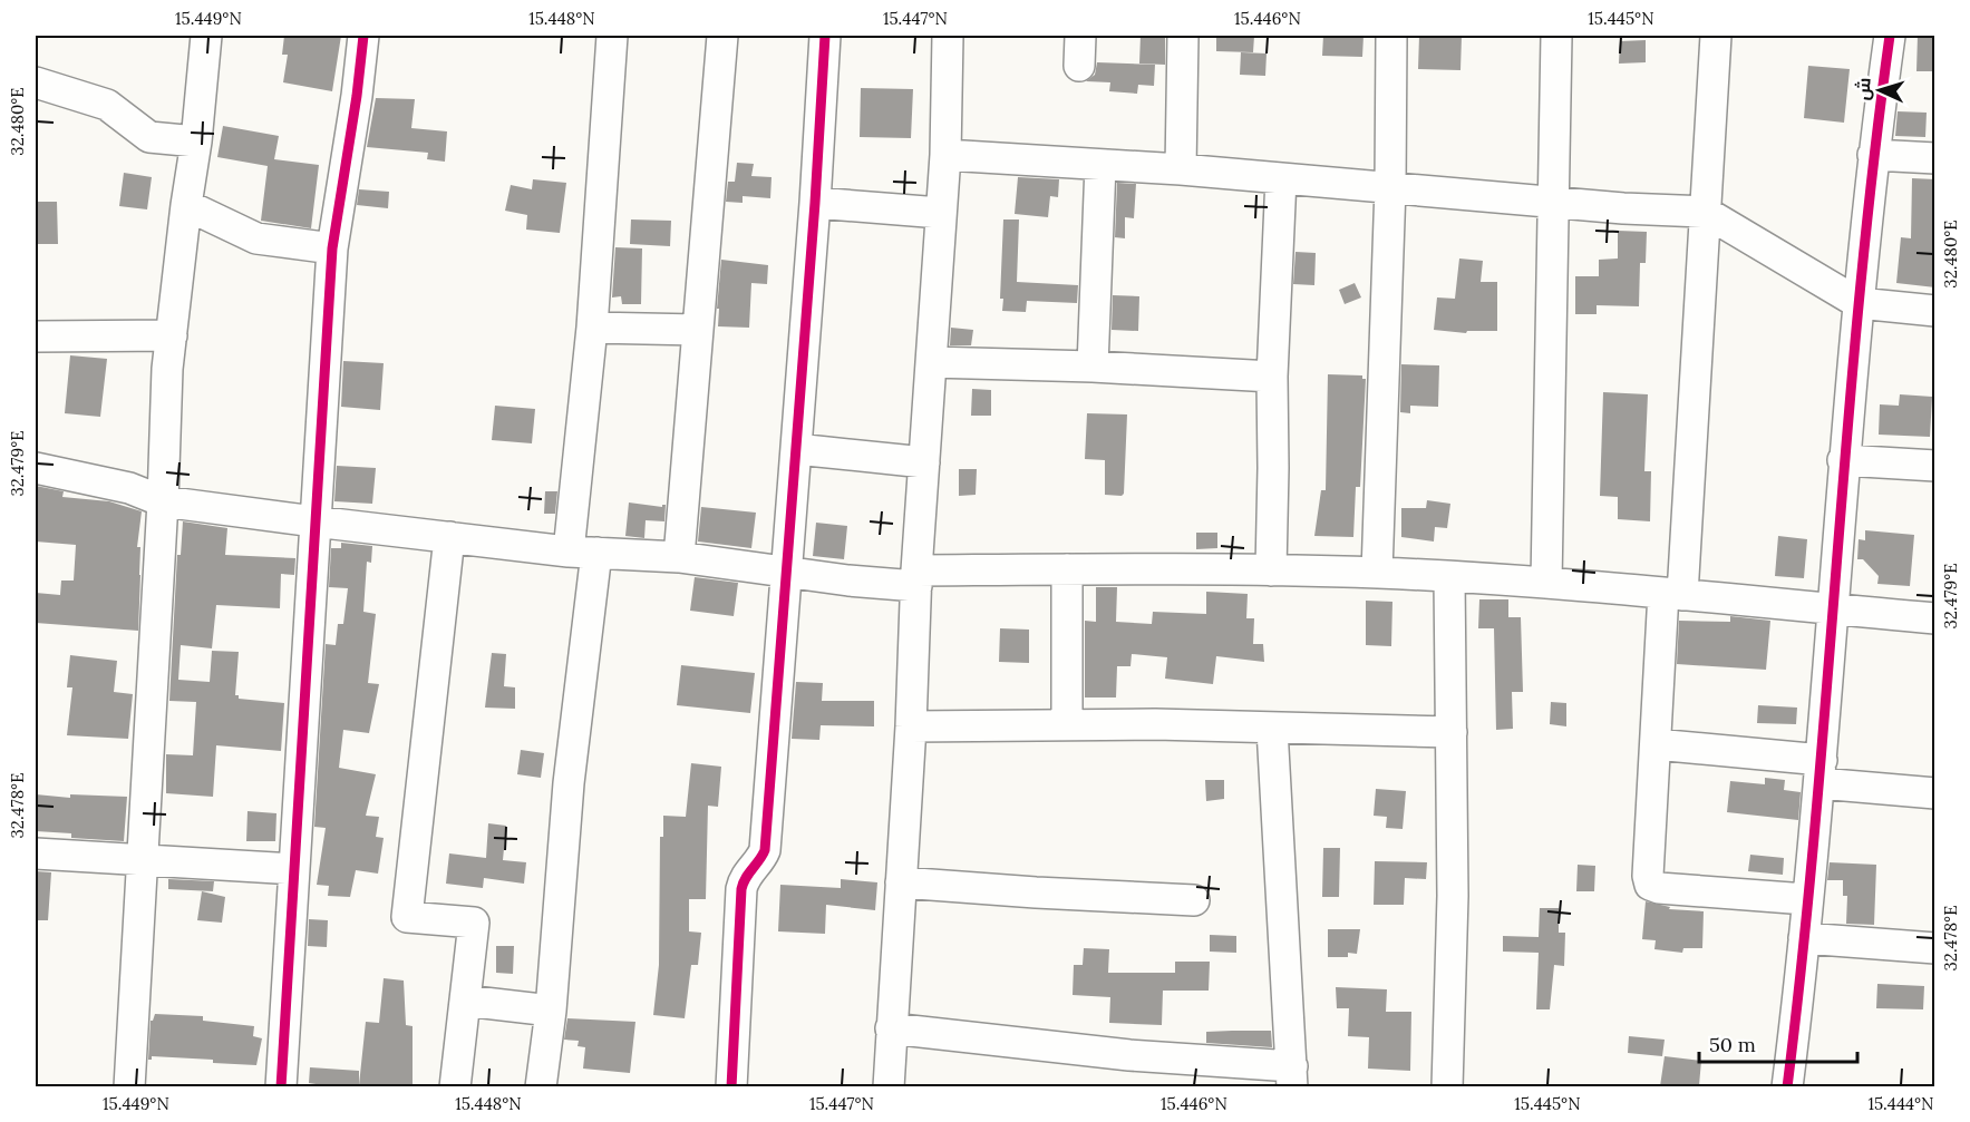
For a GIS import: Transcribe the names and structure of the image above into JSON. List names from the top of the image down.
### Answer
{
  "scale_bar": "50 m",
  "north": "left",
  "coordinates": [
    "15.449°N",
    "15.448°N",
    "15.447°N",
    "15.446°N",
    "15.445°N",
    "32.480°E",
    "32.479°E",
    "32.478°E",
    "15.444°N"
  ]
}
